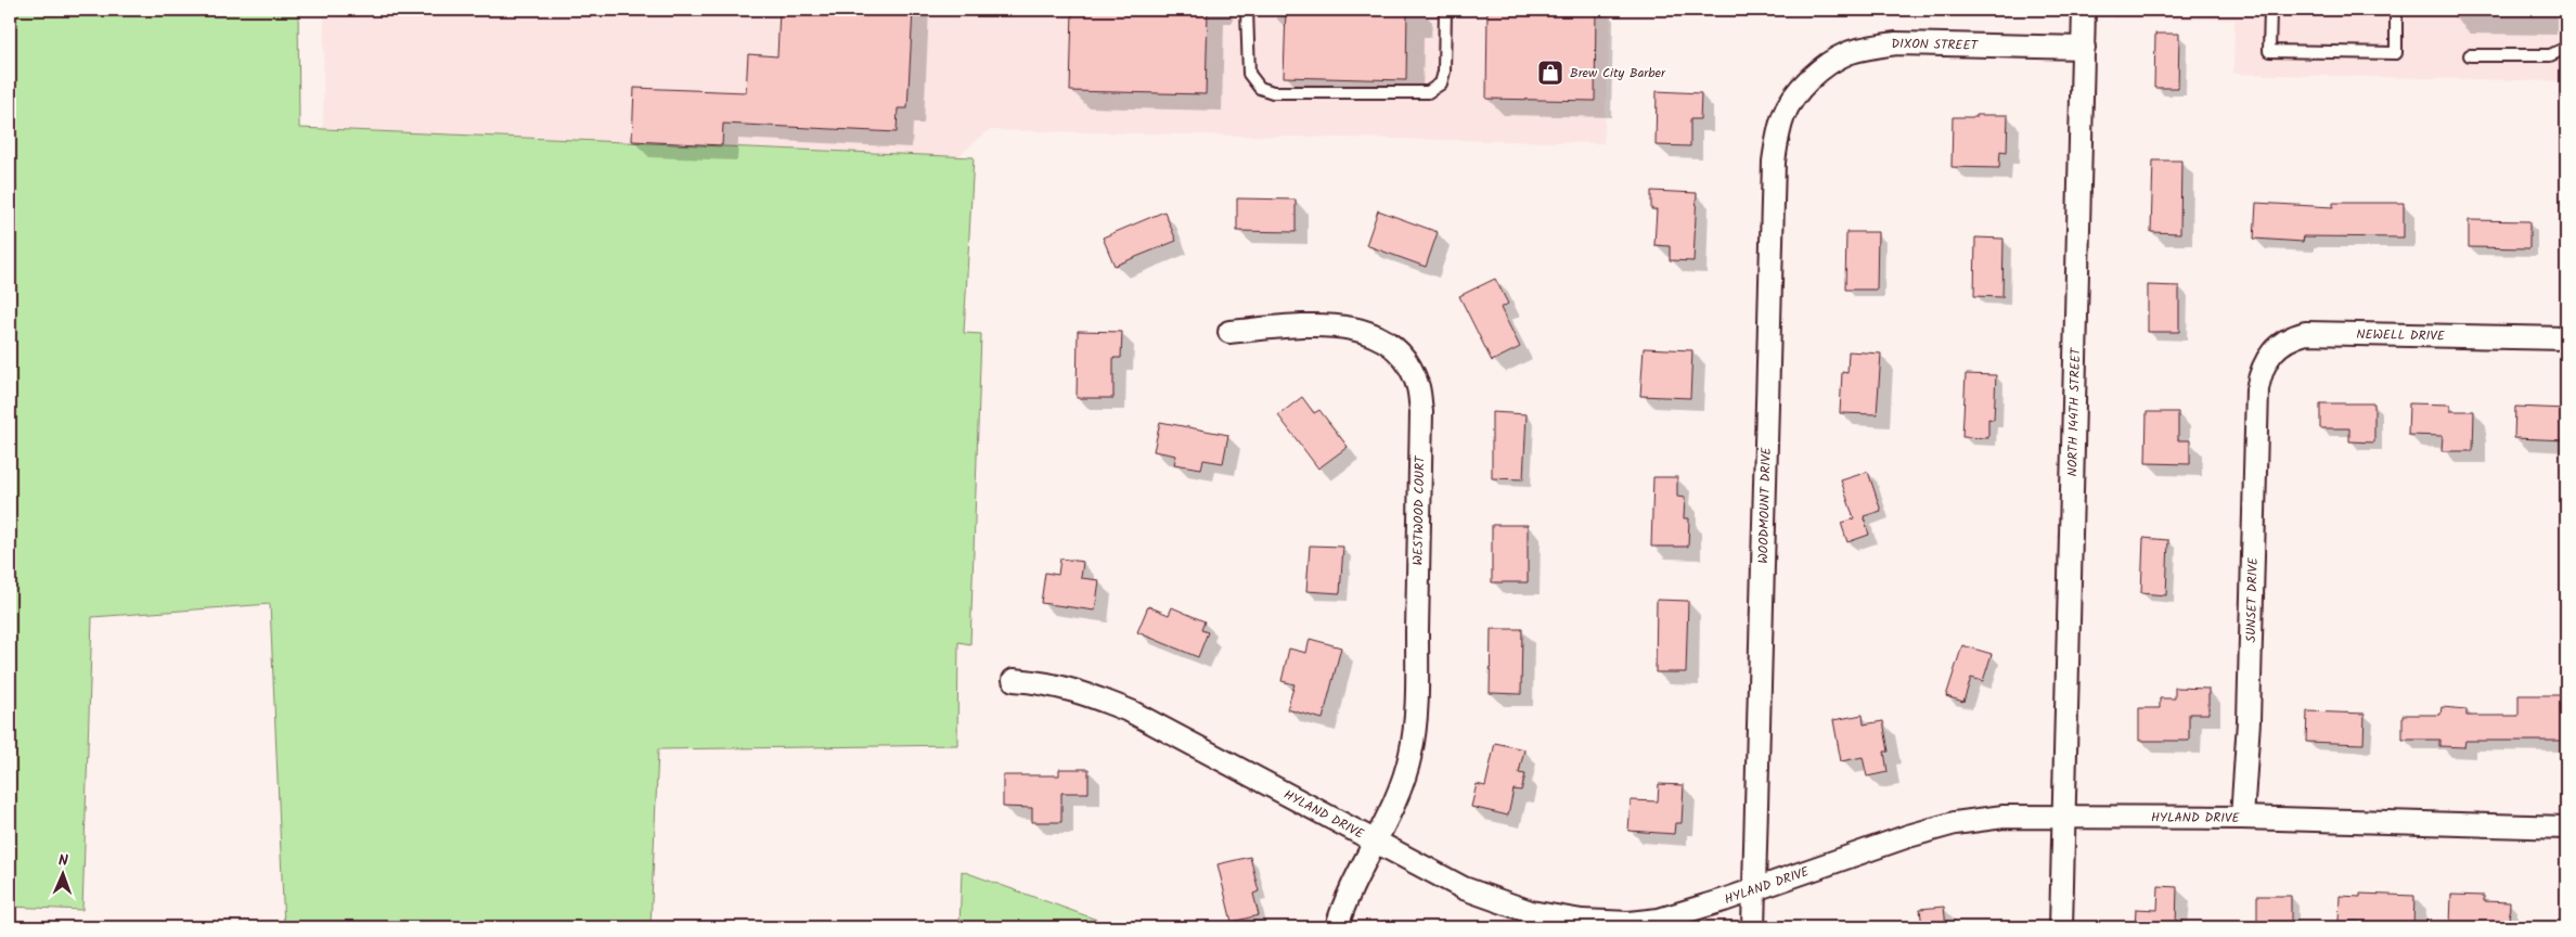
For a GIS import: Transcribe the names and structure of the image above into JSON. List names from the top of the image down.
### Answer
{
  "streets": {
    "street": [
      "DIXON STREET",
      "NEWELL DRIVE",
      "NORTH 144TH STREET",
      "WOODMOUNT DRIVE",
      "WESTWOOD COURT",
      "SUNSET DRIVE",
      "HYLAND DRIVE"
    ]
  },
  "crossings": [
    ["DIXON STREET", "NORTH 144TH STREET"],
    ["DIXON STREET", "WOODMOUNT DRIVE"],
    ["NEWELL DRIVE", "SUNSET DRIVE"],
    ["NORTH 144TH STREET", "HYLAND DRIVE"],
    ["WOODMOUNT DRIVE", "HYLAND DRIVE"],
    ["WESTWOOD COURT", "HYLAND DRIVE"],
    ["SUNSET DRIVE", "HYLAND DRIVE"]
  ],
  "places": {
    "shop": ["Brew City Barber"]
  },
  "north": "top"
}
